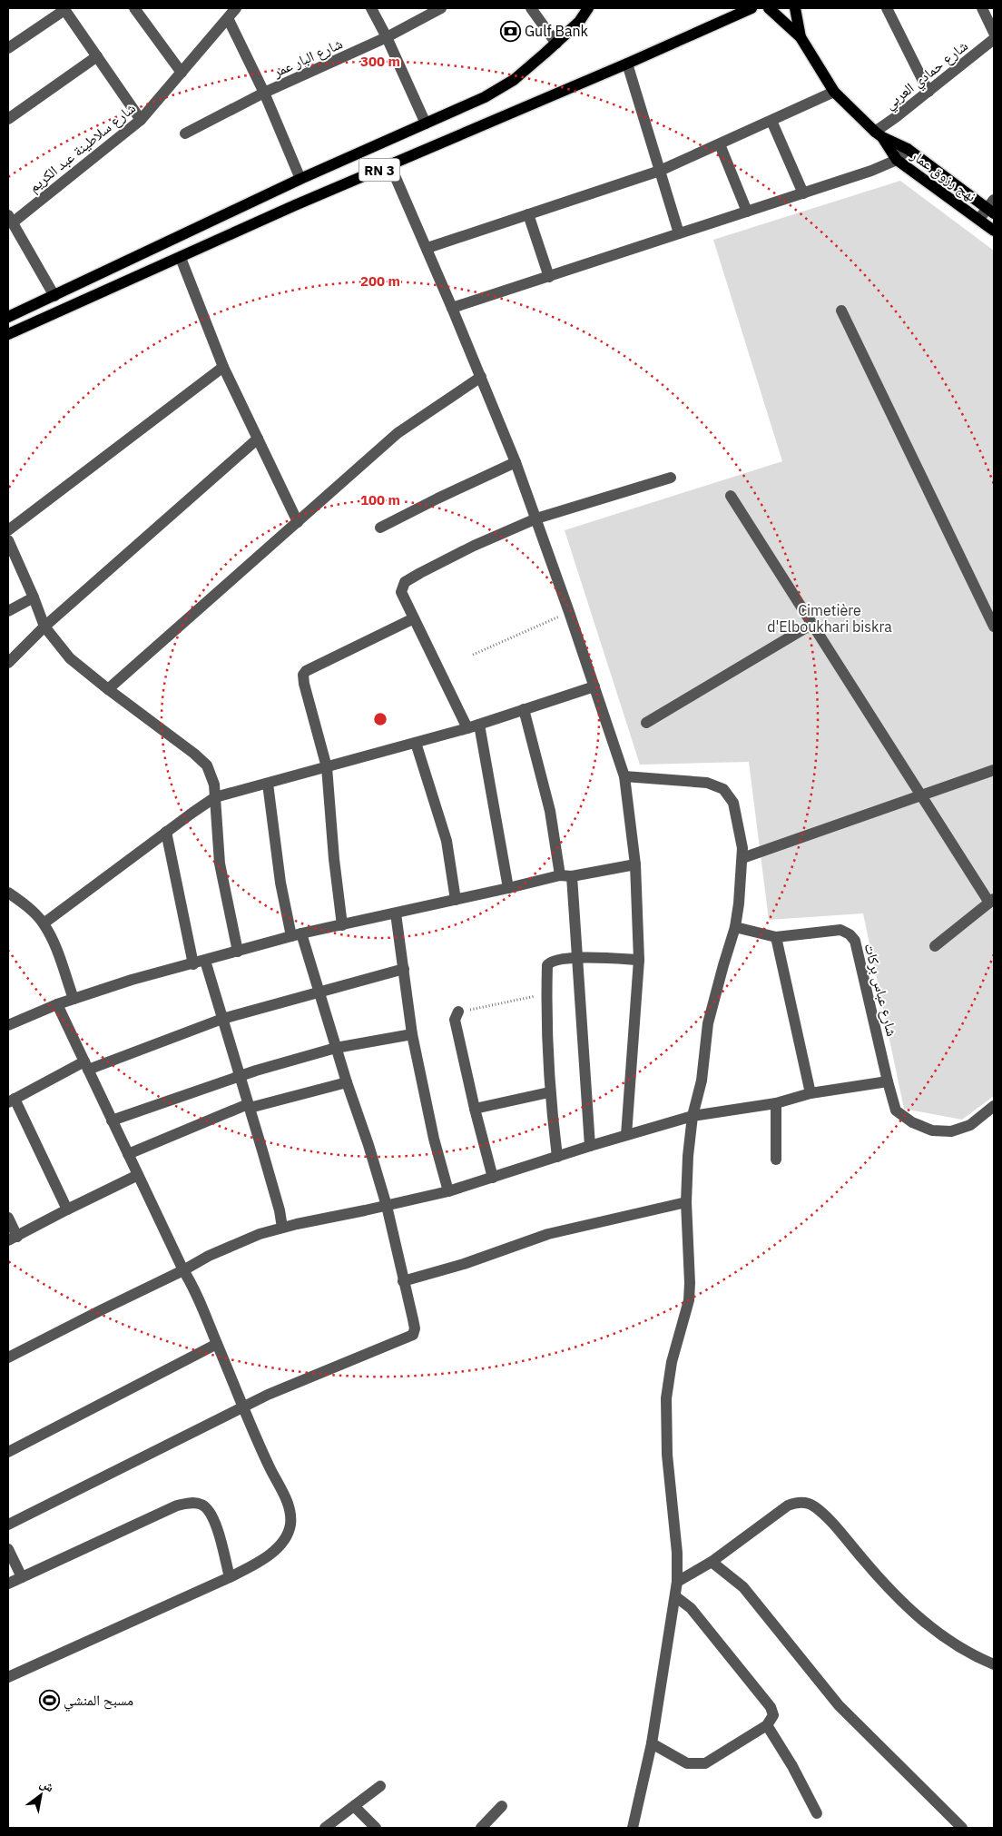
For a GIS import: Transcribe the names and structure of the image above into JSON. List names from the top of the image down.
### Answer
{
  "streets": {
    "main road": ["RN 3", "نهج رزوق عمار"],
    "street": [
      "شارع البار عمر",
      "شارع حمادي العربي",
      "شارع سلاطينة عبد الكريم",
      "شارع عباس بركات"
    ]
  },
  "crossings": [
    ["شارع حمادي العربي", "نهج رزوق عمار"]
  ],
  "parks": ["Cimetière d'Elboukhari biskra"],
  "places": {
    "bank": ["Gulf Bank"],
    "sports": ["مسبح المنشي"]
  },
  "north": "top right",
  "rings": ["300 m", "200 m", "100 m"]
}
